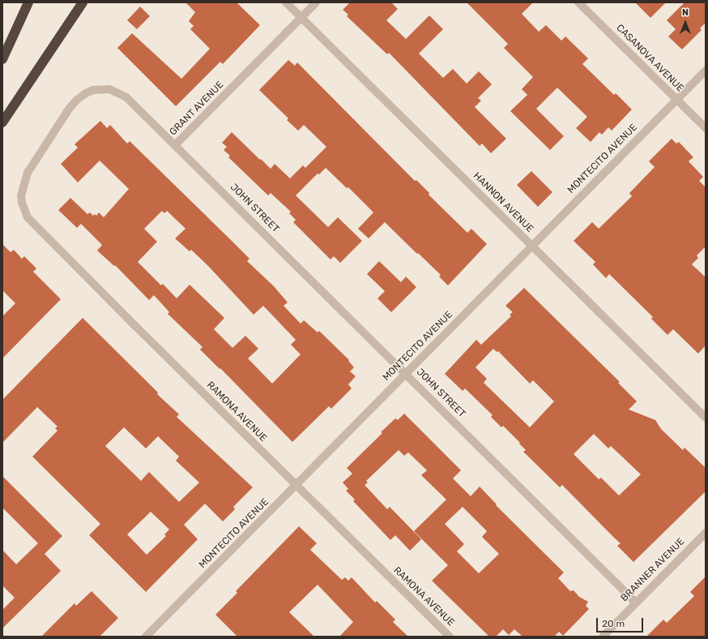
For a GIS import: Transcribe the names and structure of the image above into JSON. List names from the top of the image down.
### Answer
{
  "streets": {
    "street": [
      "CASANOVA AVENUE",
      "GRANT AVENUE",
      "MONTECITO AVENUE",
      "HANNON AVENUE",
      "JOHN STREET",
      "RAMONA AVENUE",
      "BRANNER AVENUE"
    ]
  },
  "crossings": [
    ["CASANOVA AVENUE", "MONTECITO AVENUE"],
    ["GRANT AVENUE", "HANNON AVENUE"],
    ["GRANT AVENUE", "JOHN STREET"],
    ["GRANT AVENUE", "RAMONA AVENUE"],
    ["MONTECITO AVENUE", "HANNON AVENUE"],
    ["MONTECITO AVENUE", "JOHN STREET"],
    ["MONTECITO AVENUE", "RAMONA AVENUE"],
    ["JOHN STREET", "BRANNER AVENUE"]
  ],
  "scale_bar": "20 m",
  "north": "top"
}
